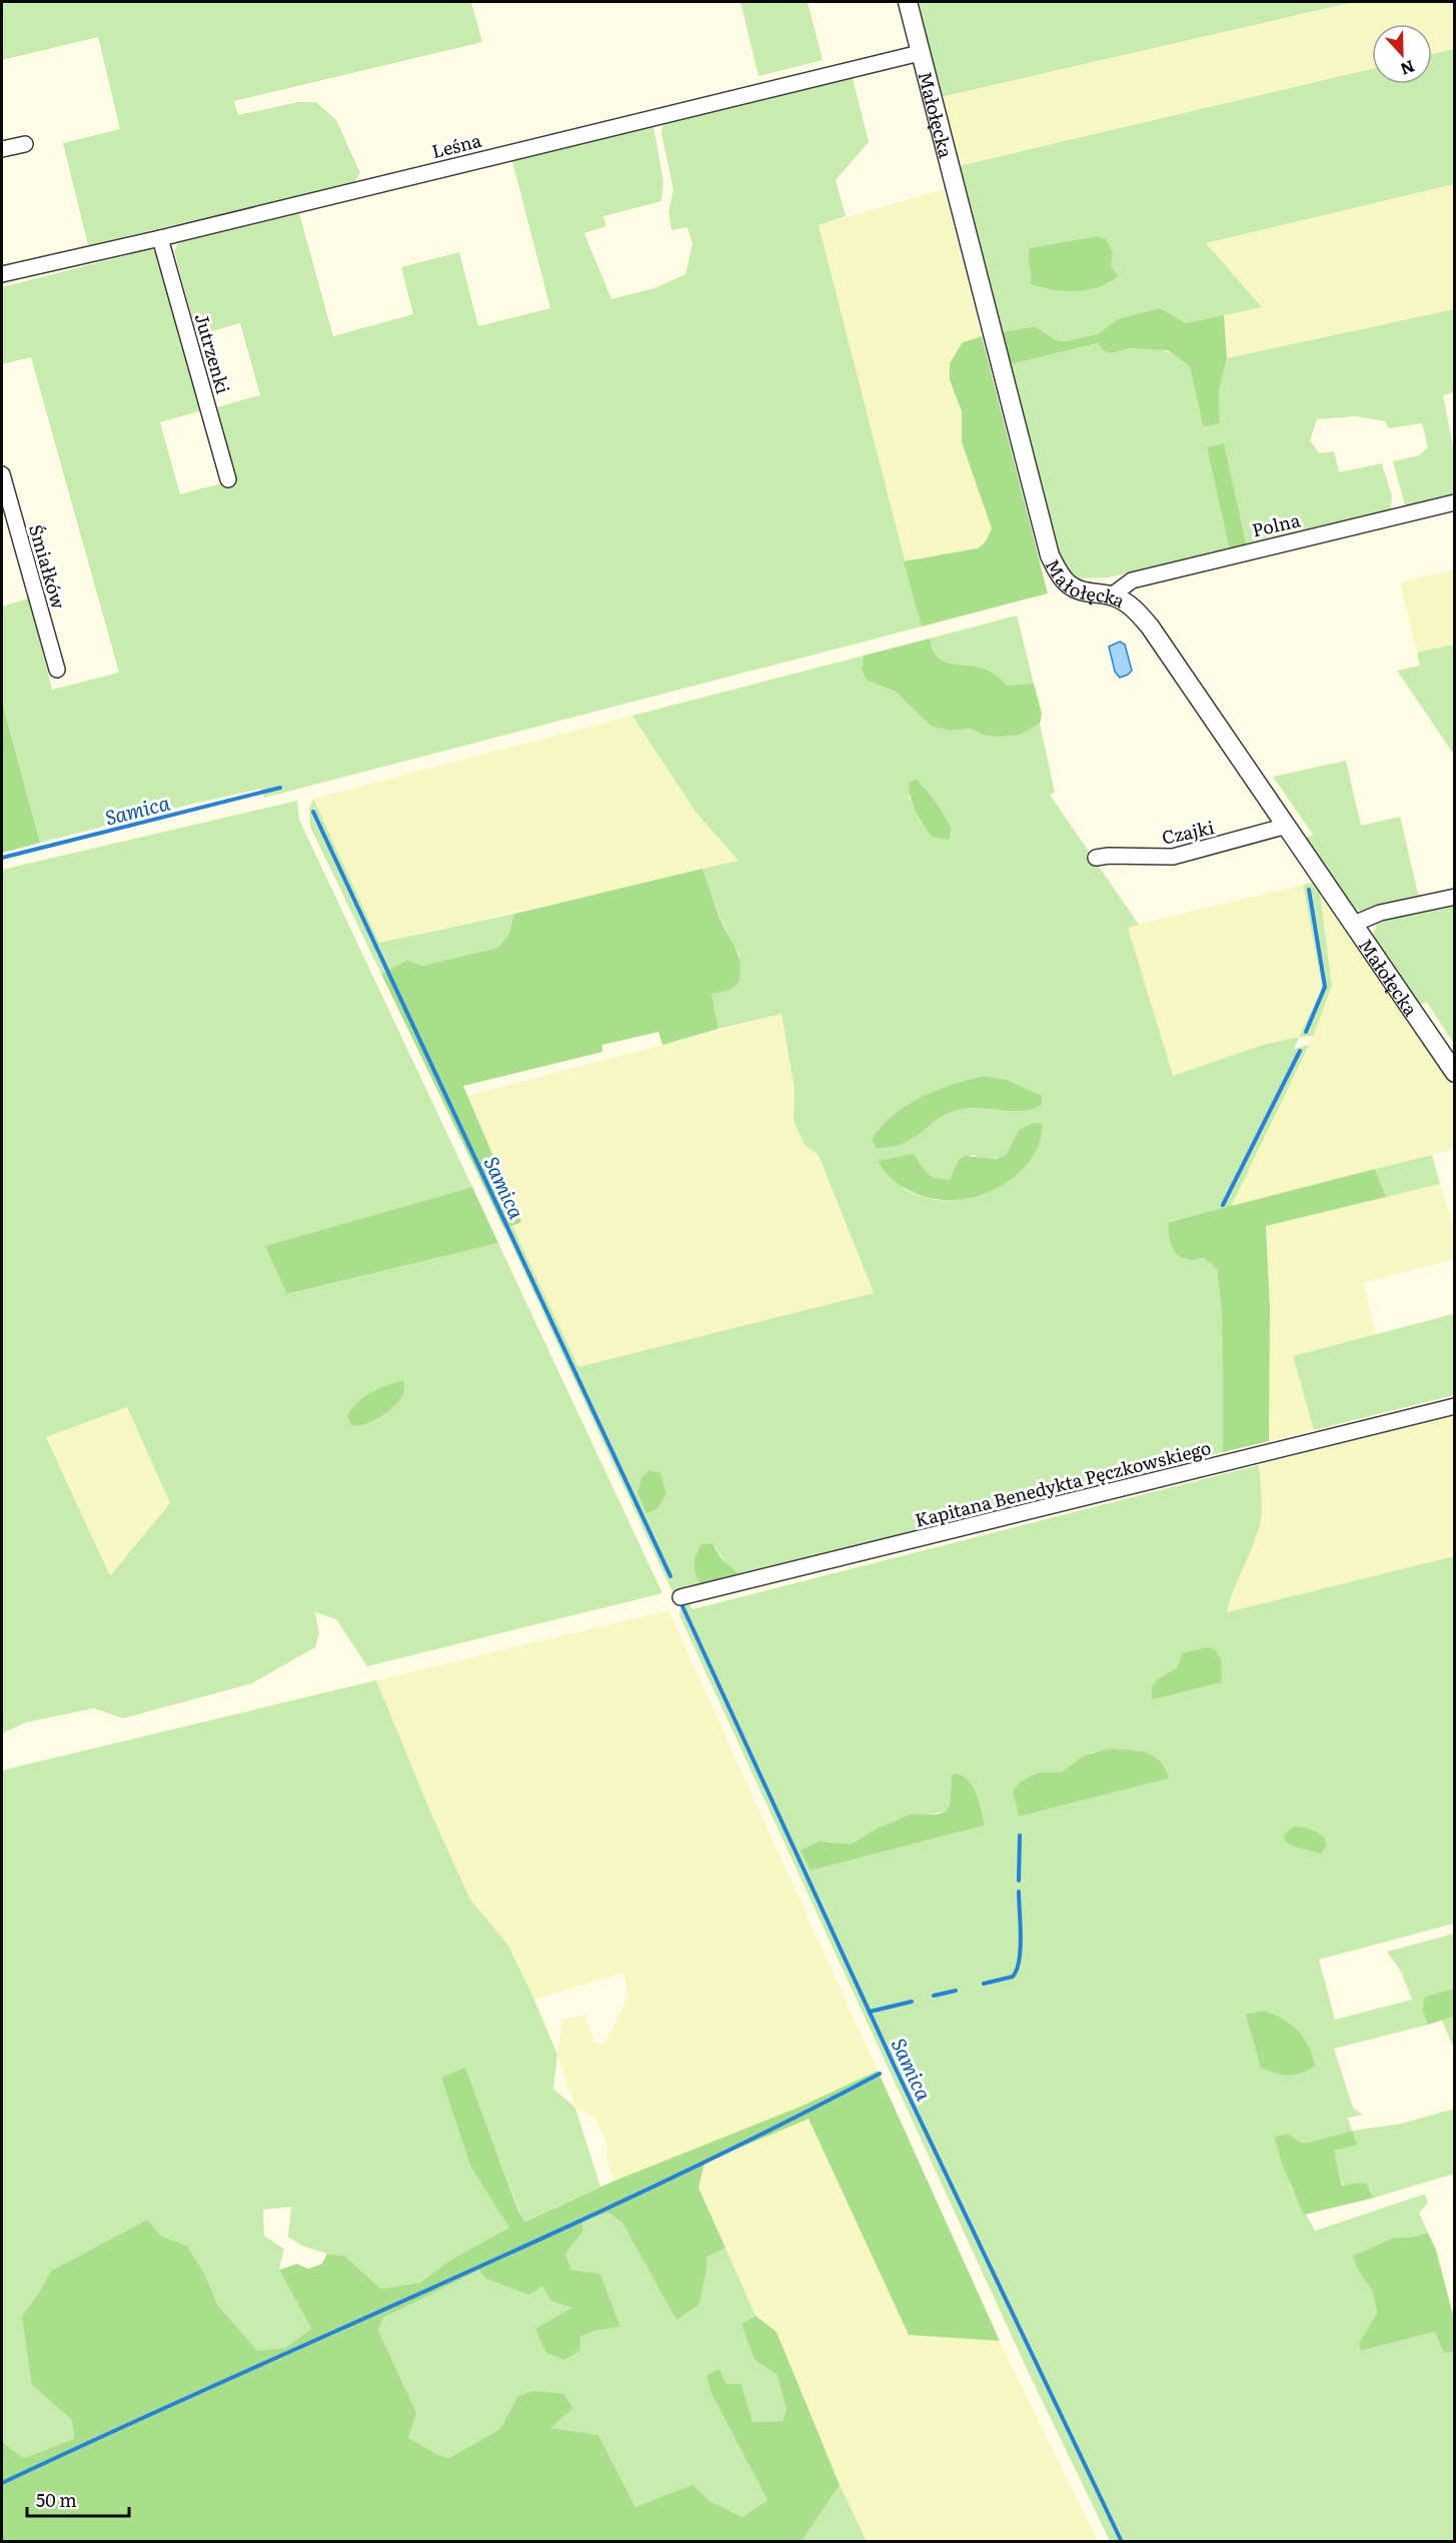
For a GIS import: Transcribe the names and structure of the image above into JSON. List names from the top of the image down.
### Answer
{
  "streets": {
    "street": [
      "Małołęcka",
      "Leśna",
      "Jutrzenki",
      "Polna",
      "Śmiałków",
      "Czajki",
      "Kapitana Benedykta Pęczkowskiego"
    ]
  },
  "crossings": [
    ["Małołęcka", "Leśna"],
    ["Małołęcka", "Polna"],
    ["Małołęcka", "Czajki"],
    ["Leśna", "Jutrzenki"]
  ],
  "water": ["Samica"],
  "scale_bar": "50 m",
  "north": "bottom"
}
